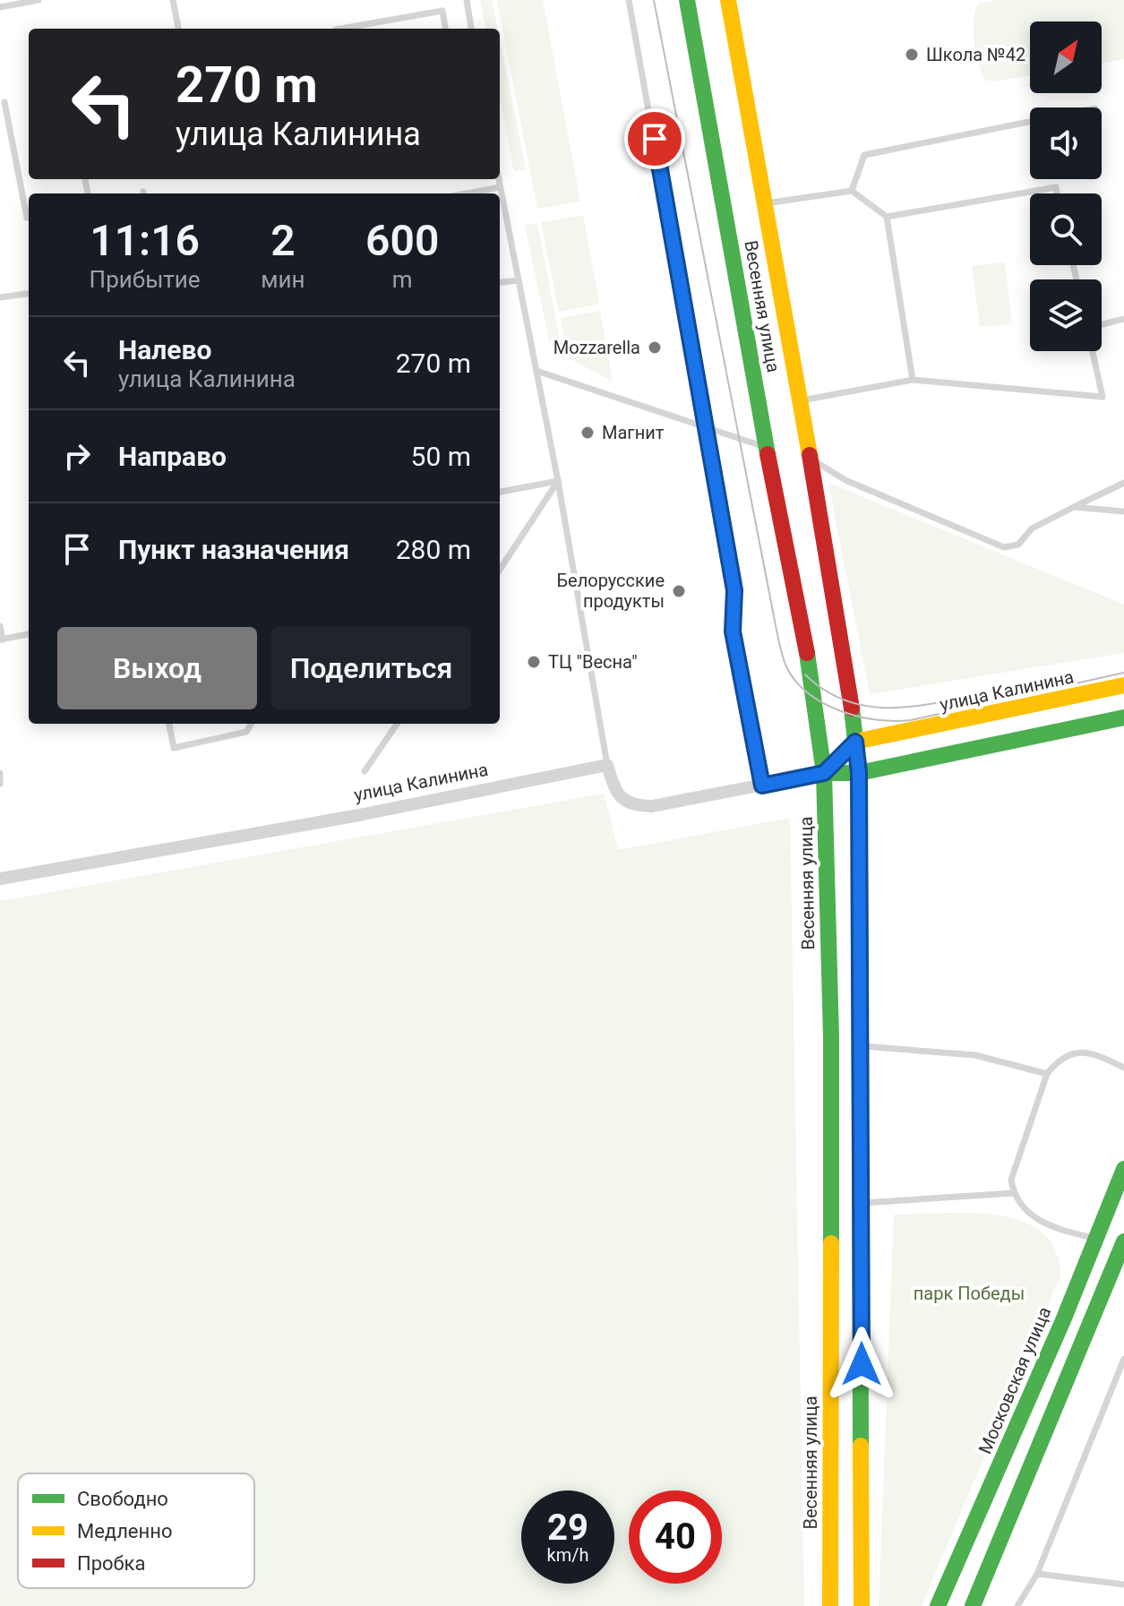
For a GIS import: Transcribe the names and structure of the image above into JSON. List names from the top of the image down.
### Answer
{
  "streets": {
    "main road": ["Весенняя улица", "улица Калинина", "Московская улица"]
  },
  "crossings": [
    ["Весенняя улица", "улица Калинина"]
  ],
  "parks": ["парк Победы"],
  "places": [
    "Школа №42",
    "Mozzarella",
    "Магнит",
    "Белорусские продукты",
    "ТЦ \"Весна\""
  ],
  "legend": ["Свободно", "Медленно", "Пробка"],
  "north": "top right",
  "page": {
    "turn": ["270 m", "улица Калинина"],
    "eta": [
      "11:16",
      "Прибытие",
      "2",
      "мин",
      "600",
      "m"
    ],
    "list": [
      {
        "name": "Налево",
        "note": "улица Калинина",
        "value": "270 m"
      },
      {
        "name": "Направо",
        "value": "50 m"
      },
      {
        "name": "Пункт назначения",
        "value": "280 m"
      }
    ],
    "buttons": ["Выход", "Поделиться"],
    "speed": "29 km/h",
    "limit": "40"
  }
}
